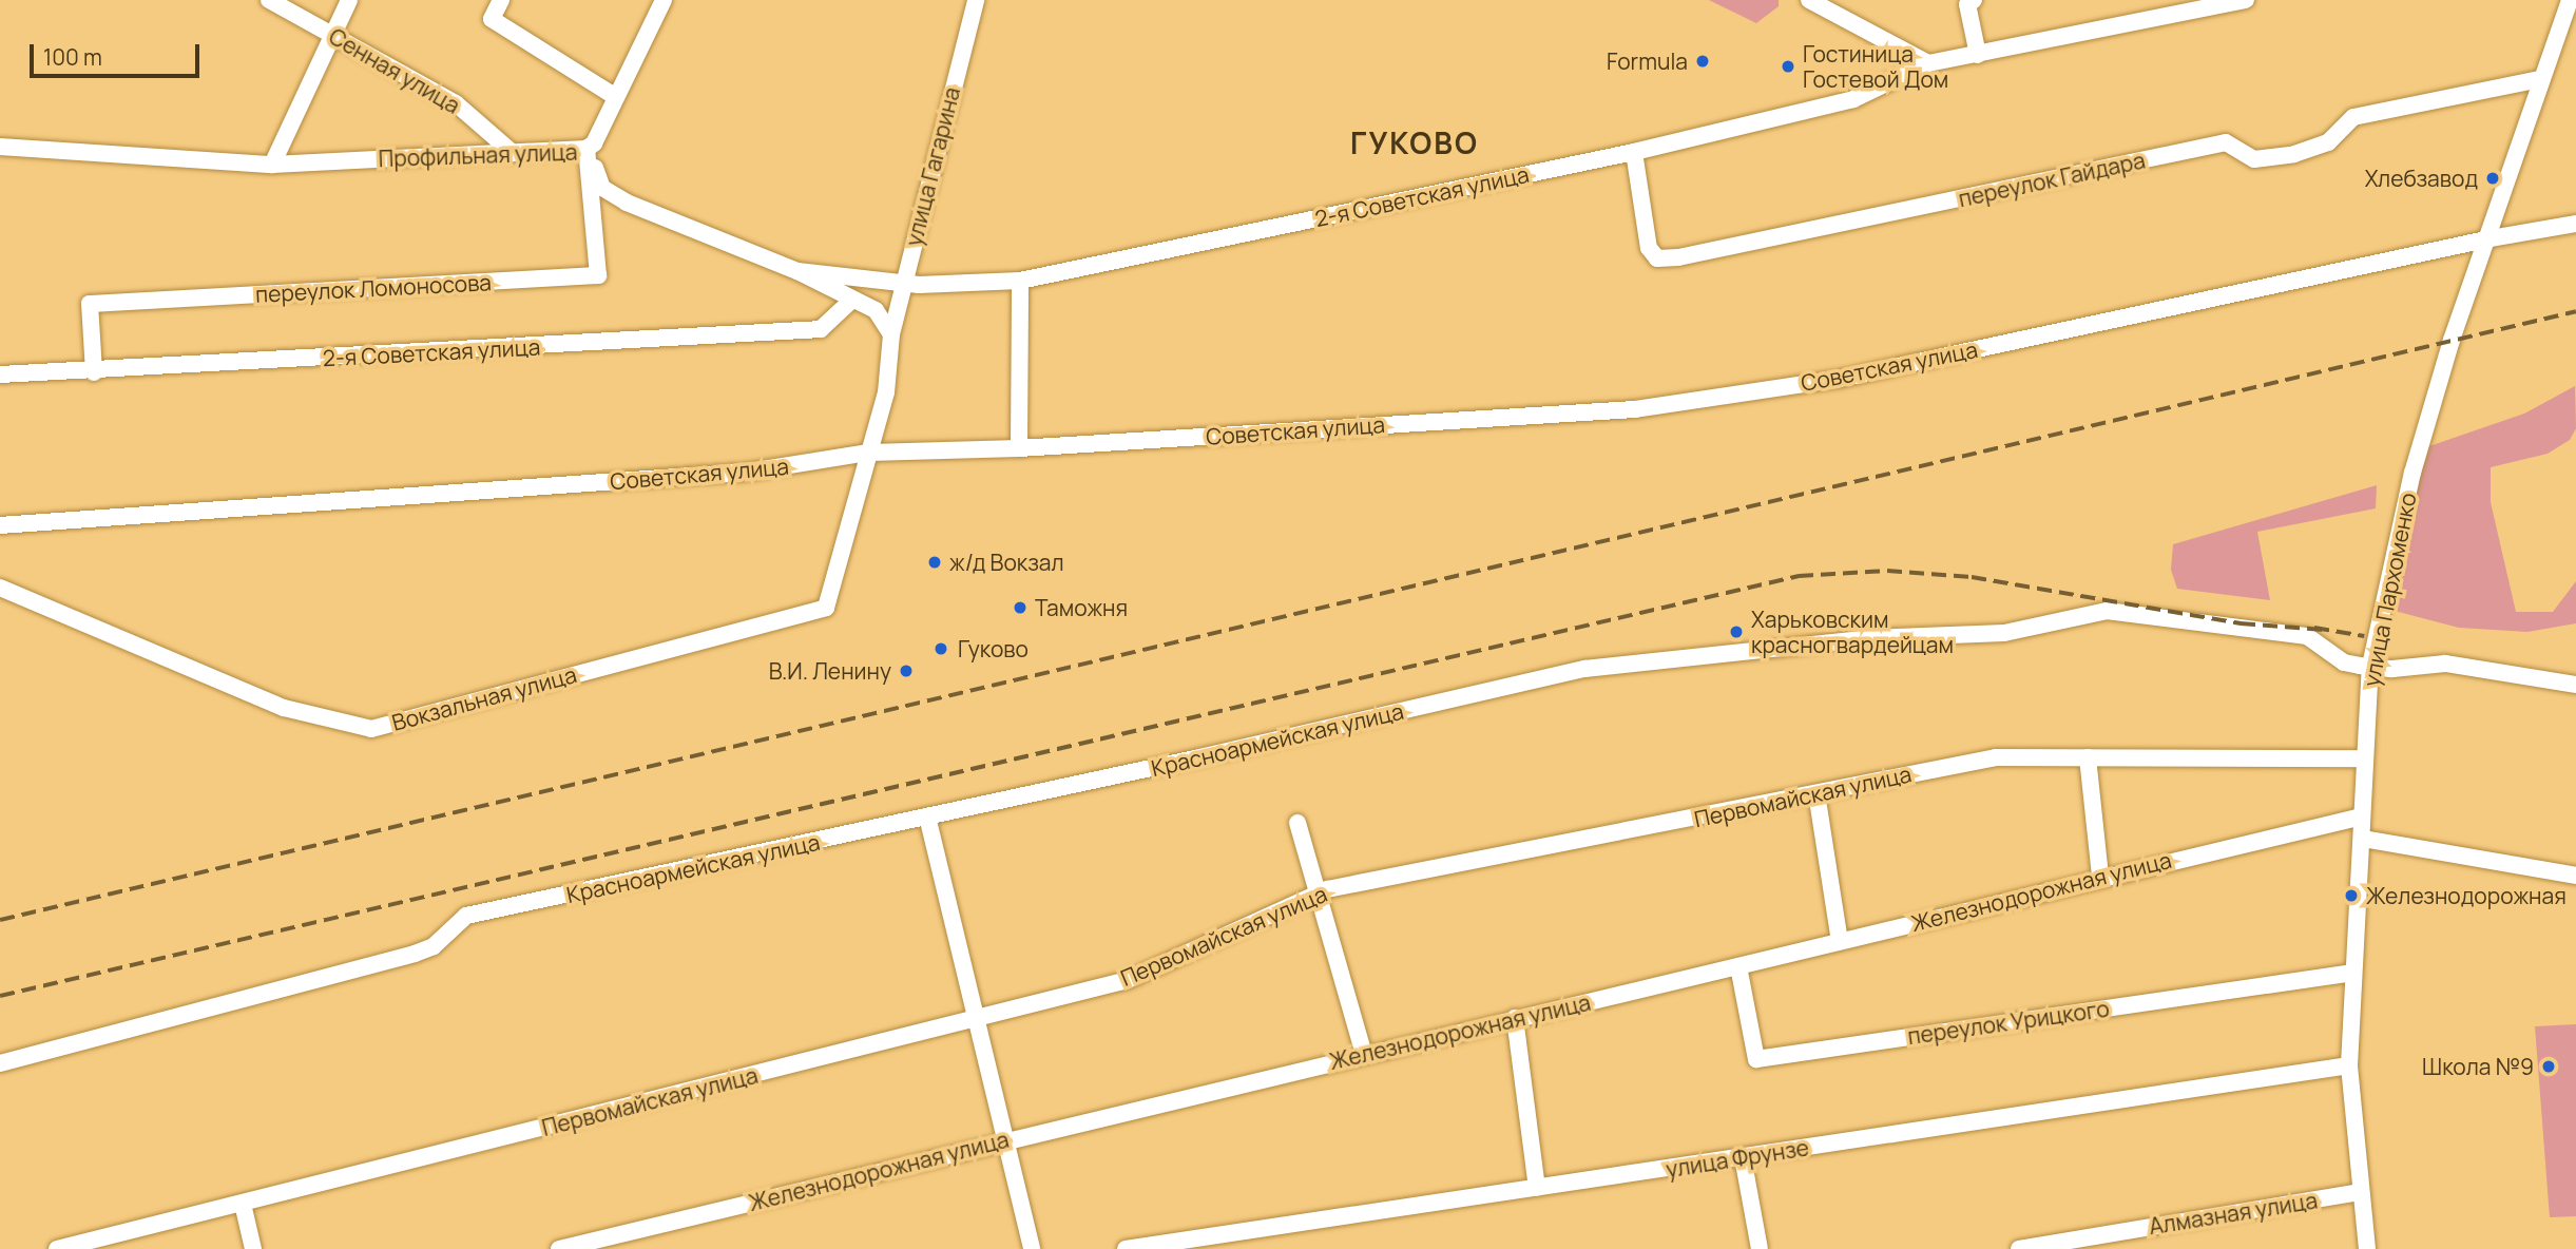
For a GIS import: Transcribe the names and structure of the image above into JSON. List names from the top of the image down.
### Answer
{
  "streets": {
    "street": [
      "Сенная улица",
      "Профильная улица",
      "улица Гагарина",
      "переулок Гайдара",
      "2-я Советская улица",
      "переулок Ломоносова",
      "Советская улица",
      "улица Пархоменко",
      "Вокзальная улица",
      "Красноармейская улица",
      "Первомайская улица",
      "Железнодорожная улица",
      "переулок Урицкого",
      "улица Фрунзе",
      "Алмазная улица"
    ]
  },
  "crossings": [
    ["Сенная улица", "Профильная улица"],
    ["Профильная улица", "улица Гагарина"],
    ["Профильная улица", "2-я Советская улица"],
    ["Профильная улица", "переулок Ломоносова"],
    ["улица Гагарина", "2-я Советская улица"],
    ["улица Гагарина", "Советская улица"],
    ["улица Гагарина", "Вокзальная улица"],
    ["переулок Гайдара", "2-я Советская улица"],
    ["переулок Гайдара", "улица Пархоменко"],
    ["2-я Советская улица", "переулок Ломоносова"],
    ["Советская улица", "улица Пархоменко"],
    ["Советская улица", "Вокзальная улица"],
    ["улица Пархоменко", "Красноармейская улица"],
    ["улица Пархоменко", "Первомайская улица"],
    ["улица Пархоменко", "Железнодорожная улица"],
    ["улица Пархоменко", "переулок Урицкого"],
    ["улица Пархоменко", "улица Фрунзе"],
    ["улица Пархоменко", "Алмазная улица"],
    ["Железнодорожная улица", "переулок Урицкого"]
  ],
  "districts": ["ГУКОВО"],
  "places": [
    "Formula",
    "Гостиница Гостевой Дом",
    "Хлебзавод",
    "ж/д Вокзал",
    "Таможня",
    "Харьковским красногвардейцам",
    "Гуково",
    "В.И. Ленину",
    "Железнодорожная",
    "Школа №9"
  ],
  "scale_bar": "100 m"
}
